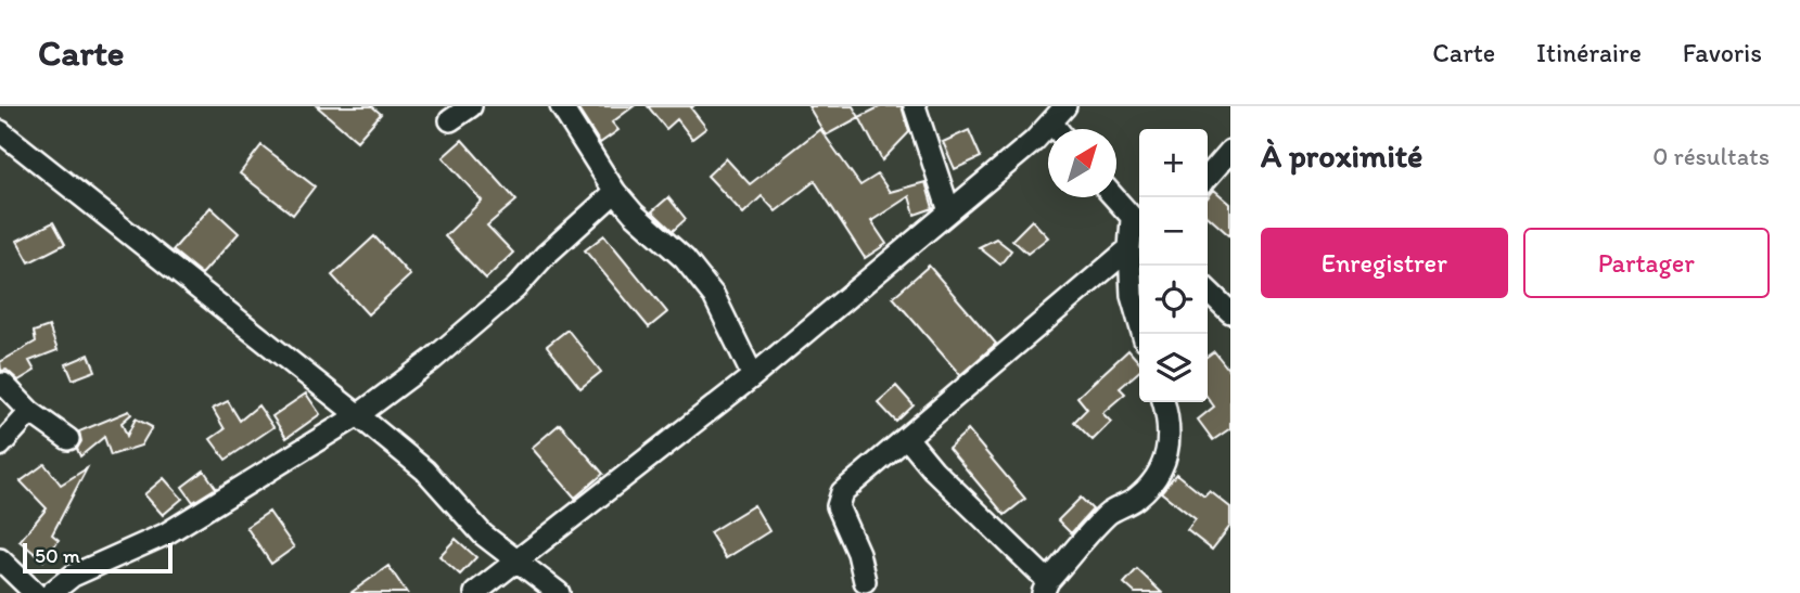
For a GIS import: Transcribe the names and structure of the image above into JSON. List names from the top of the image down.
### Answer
{
  "scale_bar": "50 m",
  "north": "top right",
  "page": {
    "header": "Carte",
    "nav": ["Carte", "Itinéraire", "Favoris"],
    "heading": ["À proximité", "0 résultats"],
    "map_buttons": ["+", "−"],
    "buttons": ["Enregistrer", "Partager"],
    "scale": "50 m"
  }
}
